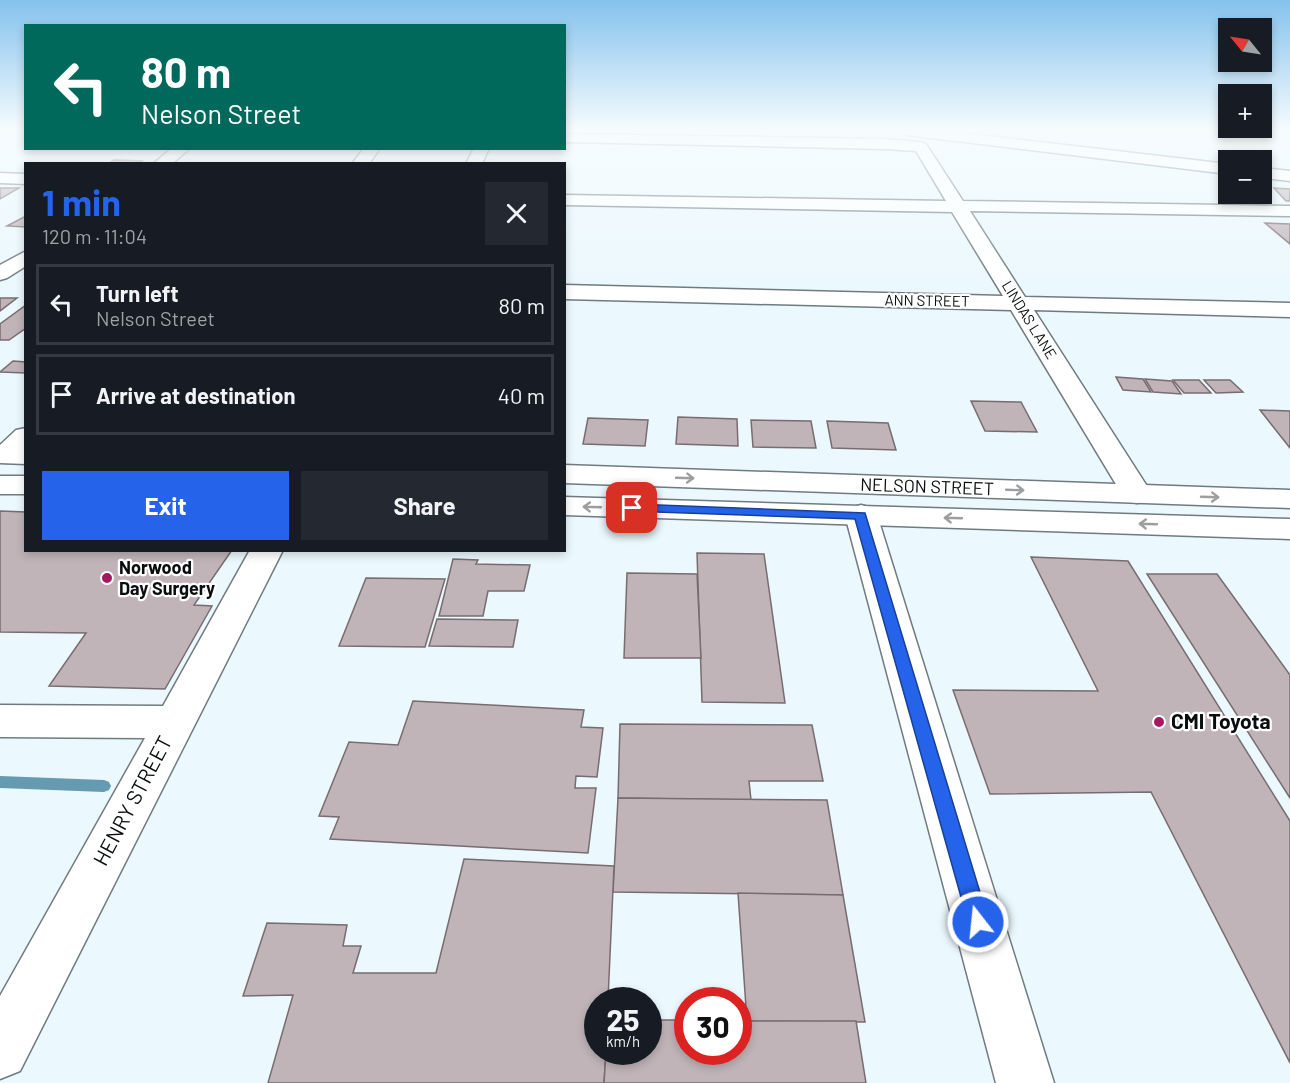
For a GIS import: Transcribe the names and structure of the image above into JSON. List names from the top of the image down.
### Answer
{
  "streets": {
    "street": [
      "ANN STREET",
      "LINDAS LANE",
      "NELSON STREET",
      "HENRY STREET"
    ]
  },
  "crossings": [
    ["ANN STREET", "LINDAS LANE"],
    ["LINDAS LANE", "NELSON STREET"]
  ],
  "places": ["Norwood Day Surgery", "CMI Toyota"],
  "north": "top left",
  "page": {
    "map_buttons": ["+", "−"],
    "turn": ["80 m", "Nelson Street"],
    "heading": ["1 min", "120 m · 11:04"],
    "list": [
      {
        "name": "Turn left",
        "note": "Nelson Street",
        "value": "80 m"
      },
      {
        "name": "Arrive at destination",
        "value": "40 m"
      }
    ],
    "buttons": ["Exit", "Share"],
    "speed": "25 km/h",
    "limit": "30"
  }
}
